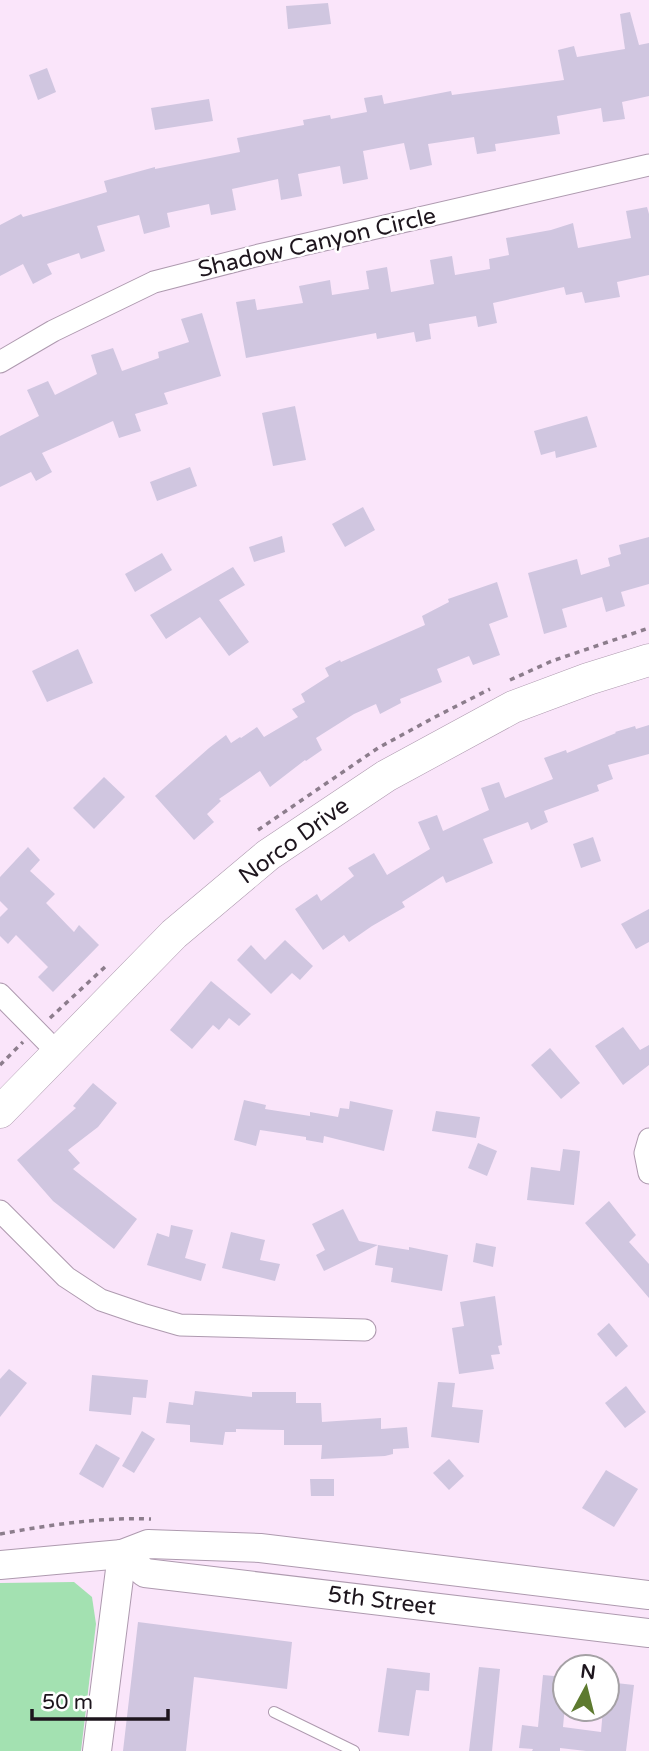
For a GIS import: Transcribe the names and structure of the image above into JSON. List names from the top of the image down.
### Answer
{
  "streets": {
    "main road": ["Norco Drive"],
    "street": ["Shadow Canyon Circle", "5th Street"]
  },
  "scale_bar": "50 m",
  "north": "top"
}
